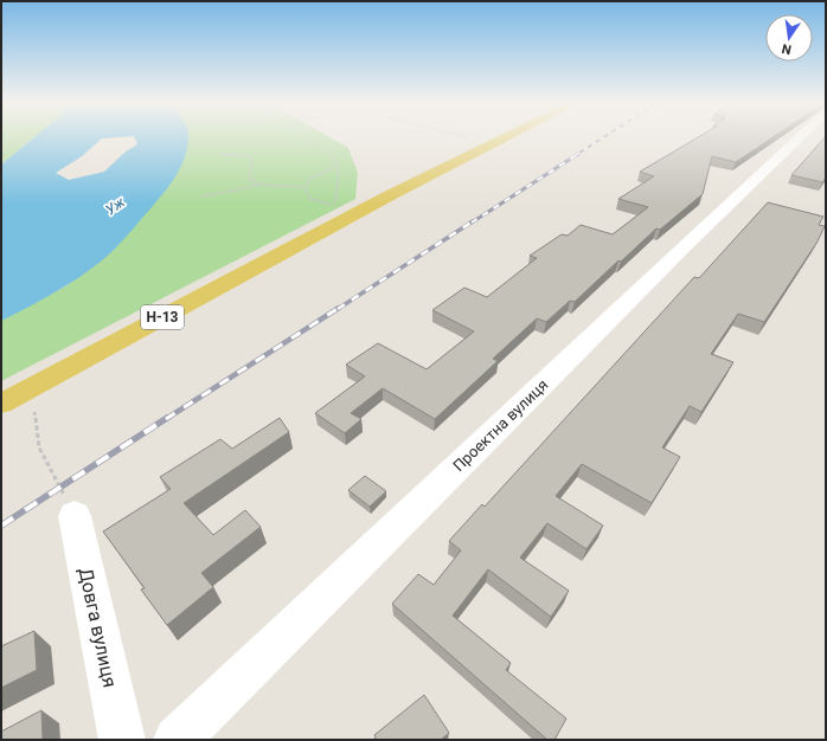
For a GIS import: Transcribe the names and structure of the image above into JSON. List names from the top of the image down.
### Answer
{
  "streets": {
    "main road": ["Н-13"],
    "street": ["Проектна вулиця", "Довга вулиця"]
  },
  "water": ["Уж"],
  "north": "bottom"
}
